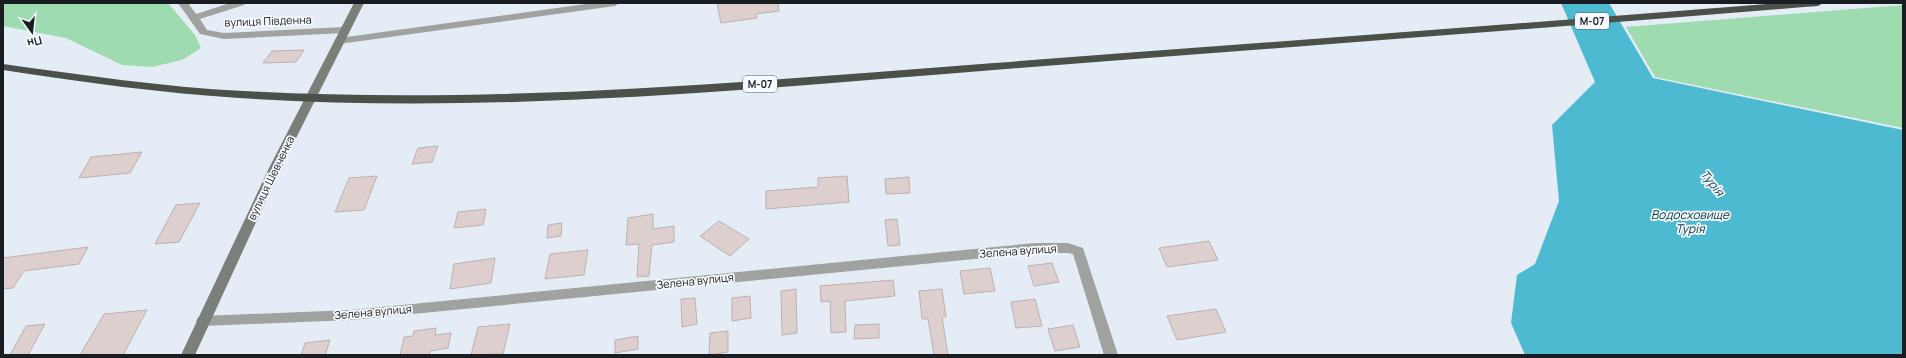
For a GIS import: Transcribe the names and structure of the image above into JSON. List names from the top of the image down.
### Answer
{
  "streets": {
    "highway": ["М-07"],
    "street": ["вулиця Південна", "вулиця Шевченка", "Зелена вулиця"]
  },
  "crossings": [
    ["вулиця Південна", "вулиця Шевченка"],
    ["М-07", "вулиця Шевченка"],
    ["вулиця Шевченка", "Зелена вулиця"]
  ],
  "water": ["Турія", "Водосховище Турія"],
  "north": "bottom"
}
